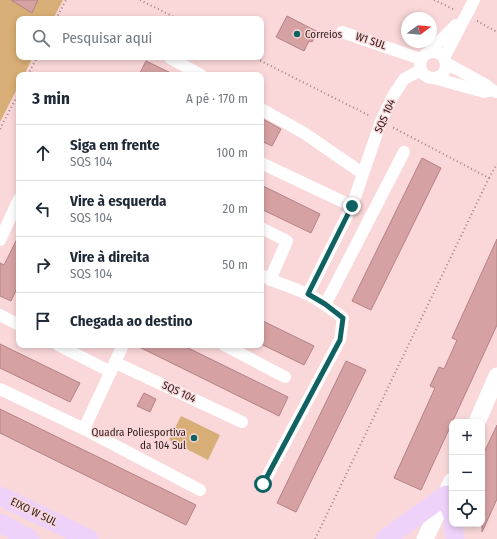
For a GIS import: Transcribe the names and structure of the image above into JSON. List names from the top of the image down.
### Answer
{
  "streets": {
    "main road": ["EIXO W SUL"],
    "street": ["W1 SUL", "SQS 104"]
  },
  "crossings": [
    ["W1 SUL", "SQS 104"]
  ],
  "places": ["Correios", "Quadra Poliesportiva da 104 Sul"],
  "north": "right",
  "page": {
    "search": "Pesquisar aqui",
    "heading": ["3 min", "A pé · 170 m"],
    "list": [
      ["Siga em frente", "SQS 104", "100 m"],
      ["Vire à esquerda", "SQS 104", "20 m"],
      ["Vire à direita", "SQS 104", "50 m"],
      "Chegada ao destino"
    ],
    "map_buttons": ["+", "−"]
  }
}
